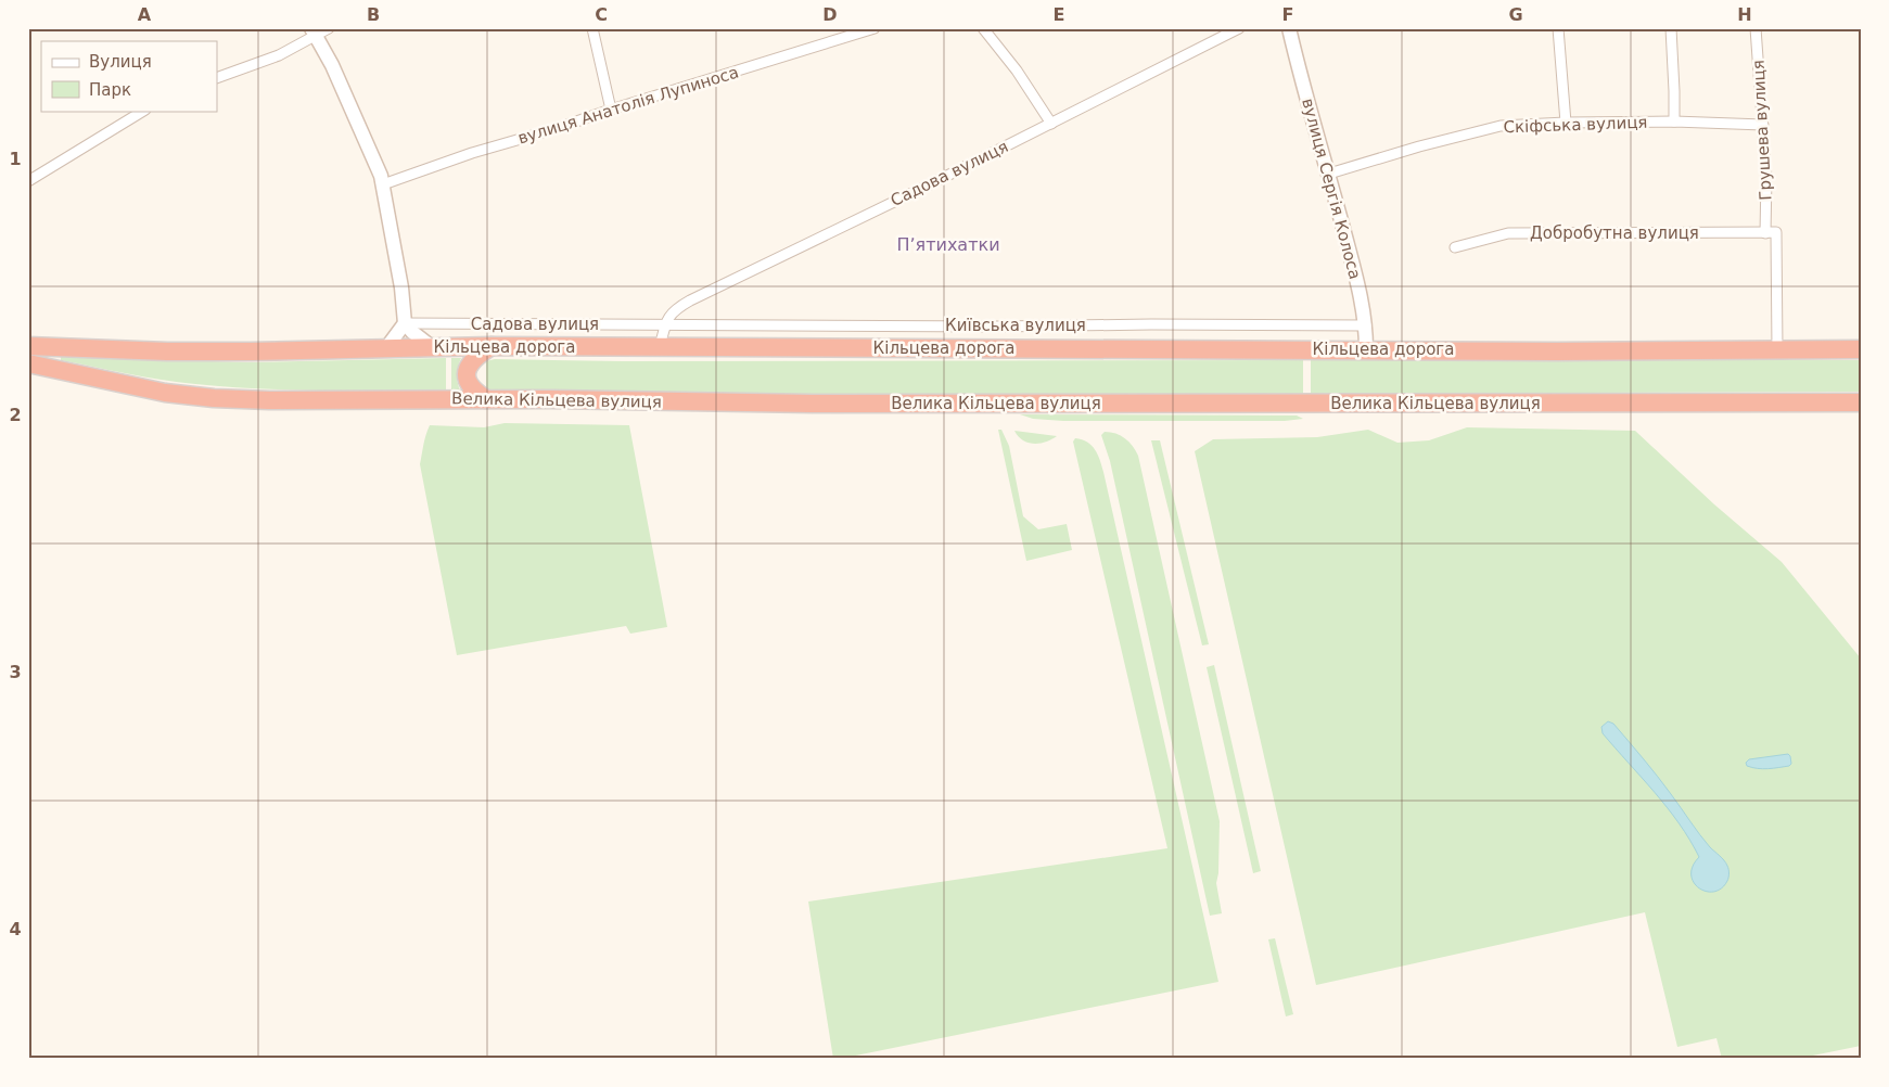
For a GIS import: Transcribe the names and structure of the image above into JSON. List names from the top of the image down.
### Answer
{
  "streets": {
    "highway": ["Кільцева дорога", "Велика Кільцева вулиця"],
    "street": [
      "вулиця Анатолія Лупиноса",
      "Скіфська вулиця",
      "Грушева вулиця",
      "Садова вулиця",
      "вулиця Сергія Колоса",
      "Добробутна вулиця",
      "Київська вулиця"
    ]
  },
  "crossings": [
    ["Скіфська вулиця", "Грушева вулиця"],
    ["Скіфська вулиця", "вулиця Сергія Колоса"],
    ["Грушева вулиця", "Добробутна вулиця"],
    ["Садова вулиця", "Київська вулиця"],
    ["вулиця Сергія Колоса", "Київська вулиця"],
    ["вулиця Сергія Колоса", "Кільцева дорога"],
    ["Добробутна вулиця", "Кільцева дорога"]
  ],
  "districts": ["Пʼятихатки"],
  "legend": ["Вулиця", "Парк"],
  "grid": {
    "columns": [
      "A",
      "B",
      "C",
      "D",
      "E",
      "F",
      "G",
      "H"
    ],
    "rows": [
      "1",
      "2",
      "3",
      "4"
    ]
  }
}
